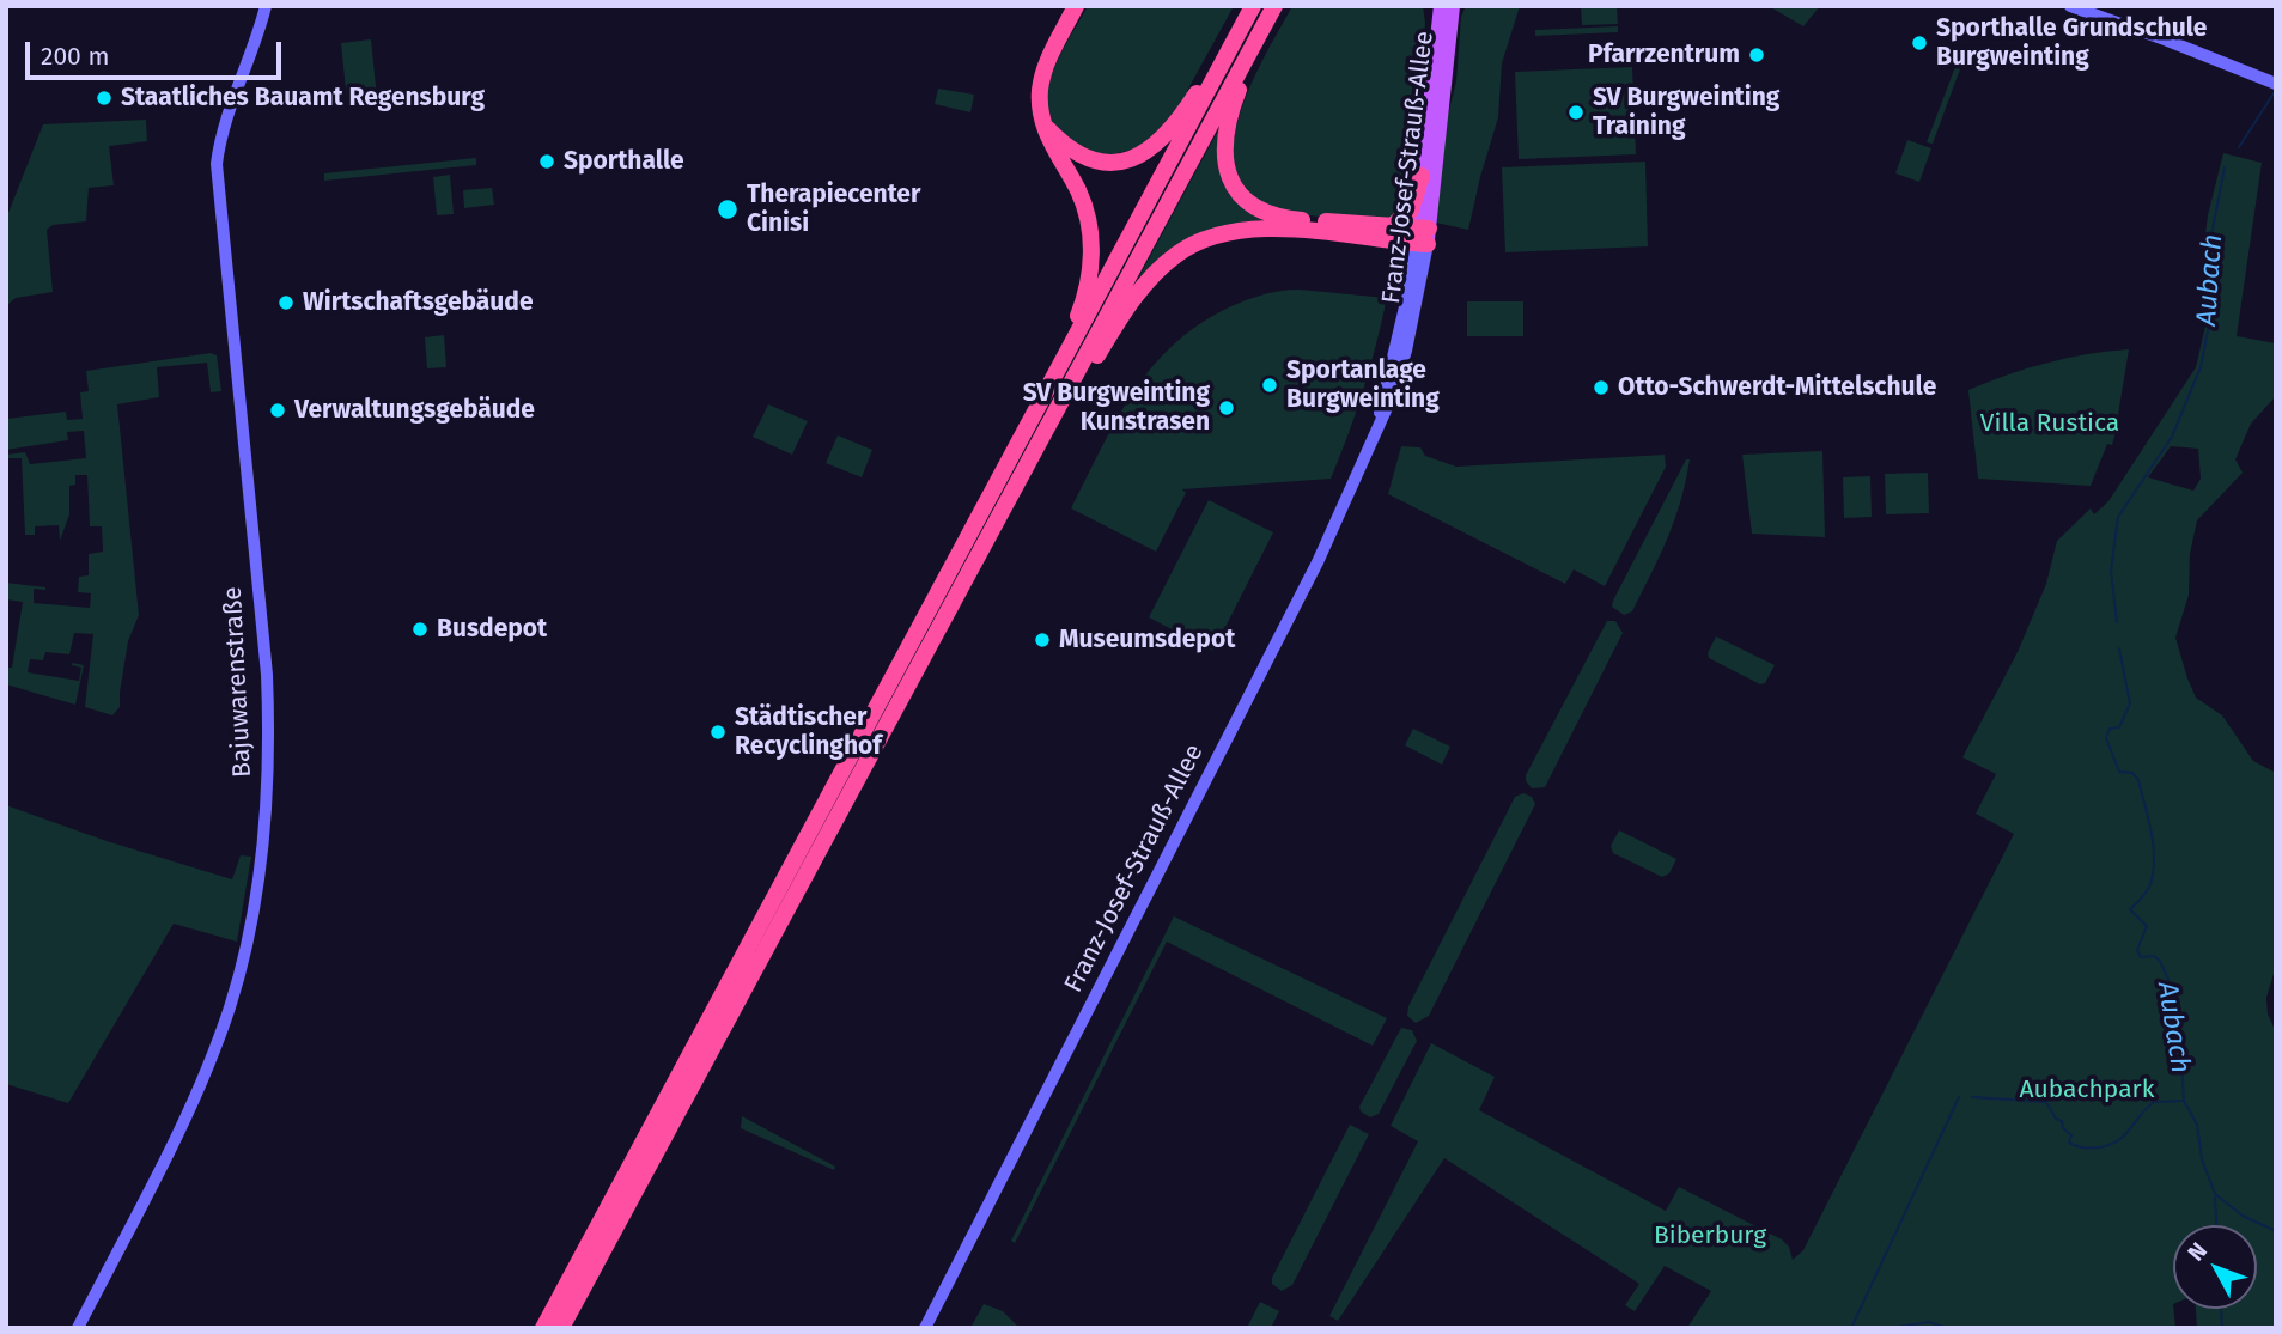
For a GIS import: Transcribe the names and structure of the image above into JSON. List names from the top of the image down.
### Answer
{
  "streets": {
    "main road": ["Franz-Josef-Strauß-Allee"],
    "street": ["Bajuwarenstraße"]
  },
  "water": ["Aubach"],
  "parks": ["Villa Rustica", "Aubachpark", "Biberburg"],
  "places": [
    "Sporthalle Grundschule Burgweinting",
    "Pfarrzentrum",
    "Staatliches Bauamt Regensburg",
    "SV Burgweinting Training",
    "Sporthalle",
    "Therapiecenter Cinisi",
    "Wirtschaftsgebäude",
    "Sportanlage Burgweinting",
    "Otto-Schwerdt-Mittelschule",
    "SV Burgweinting Kunstrasen",
    "Verwaltungsgebäude",
    "Busdepot",
    "Museumsdepot",
    "Städtischer Recyclinghof"
  ],
  "scale_bar": "200 m",
  "north": "top left"
}
